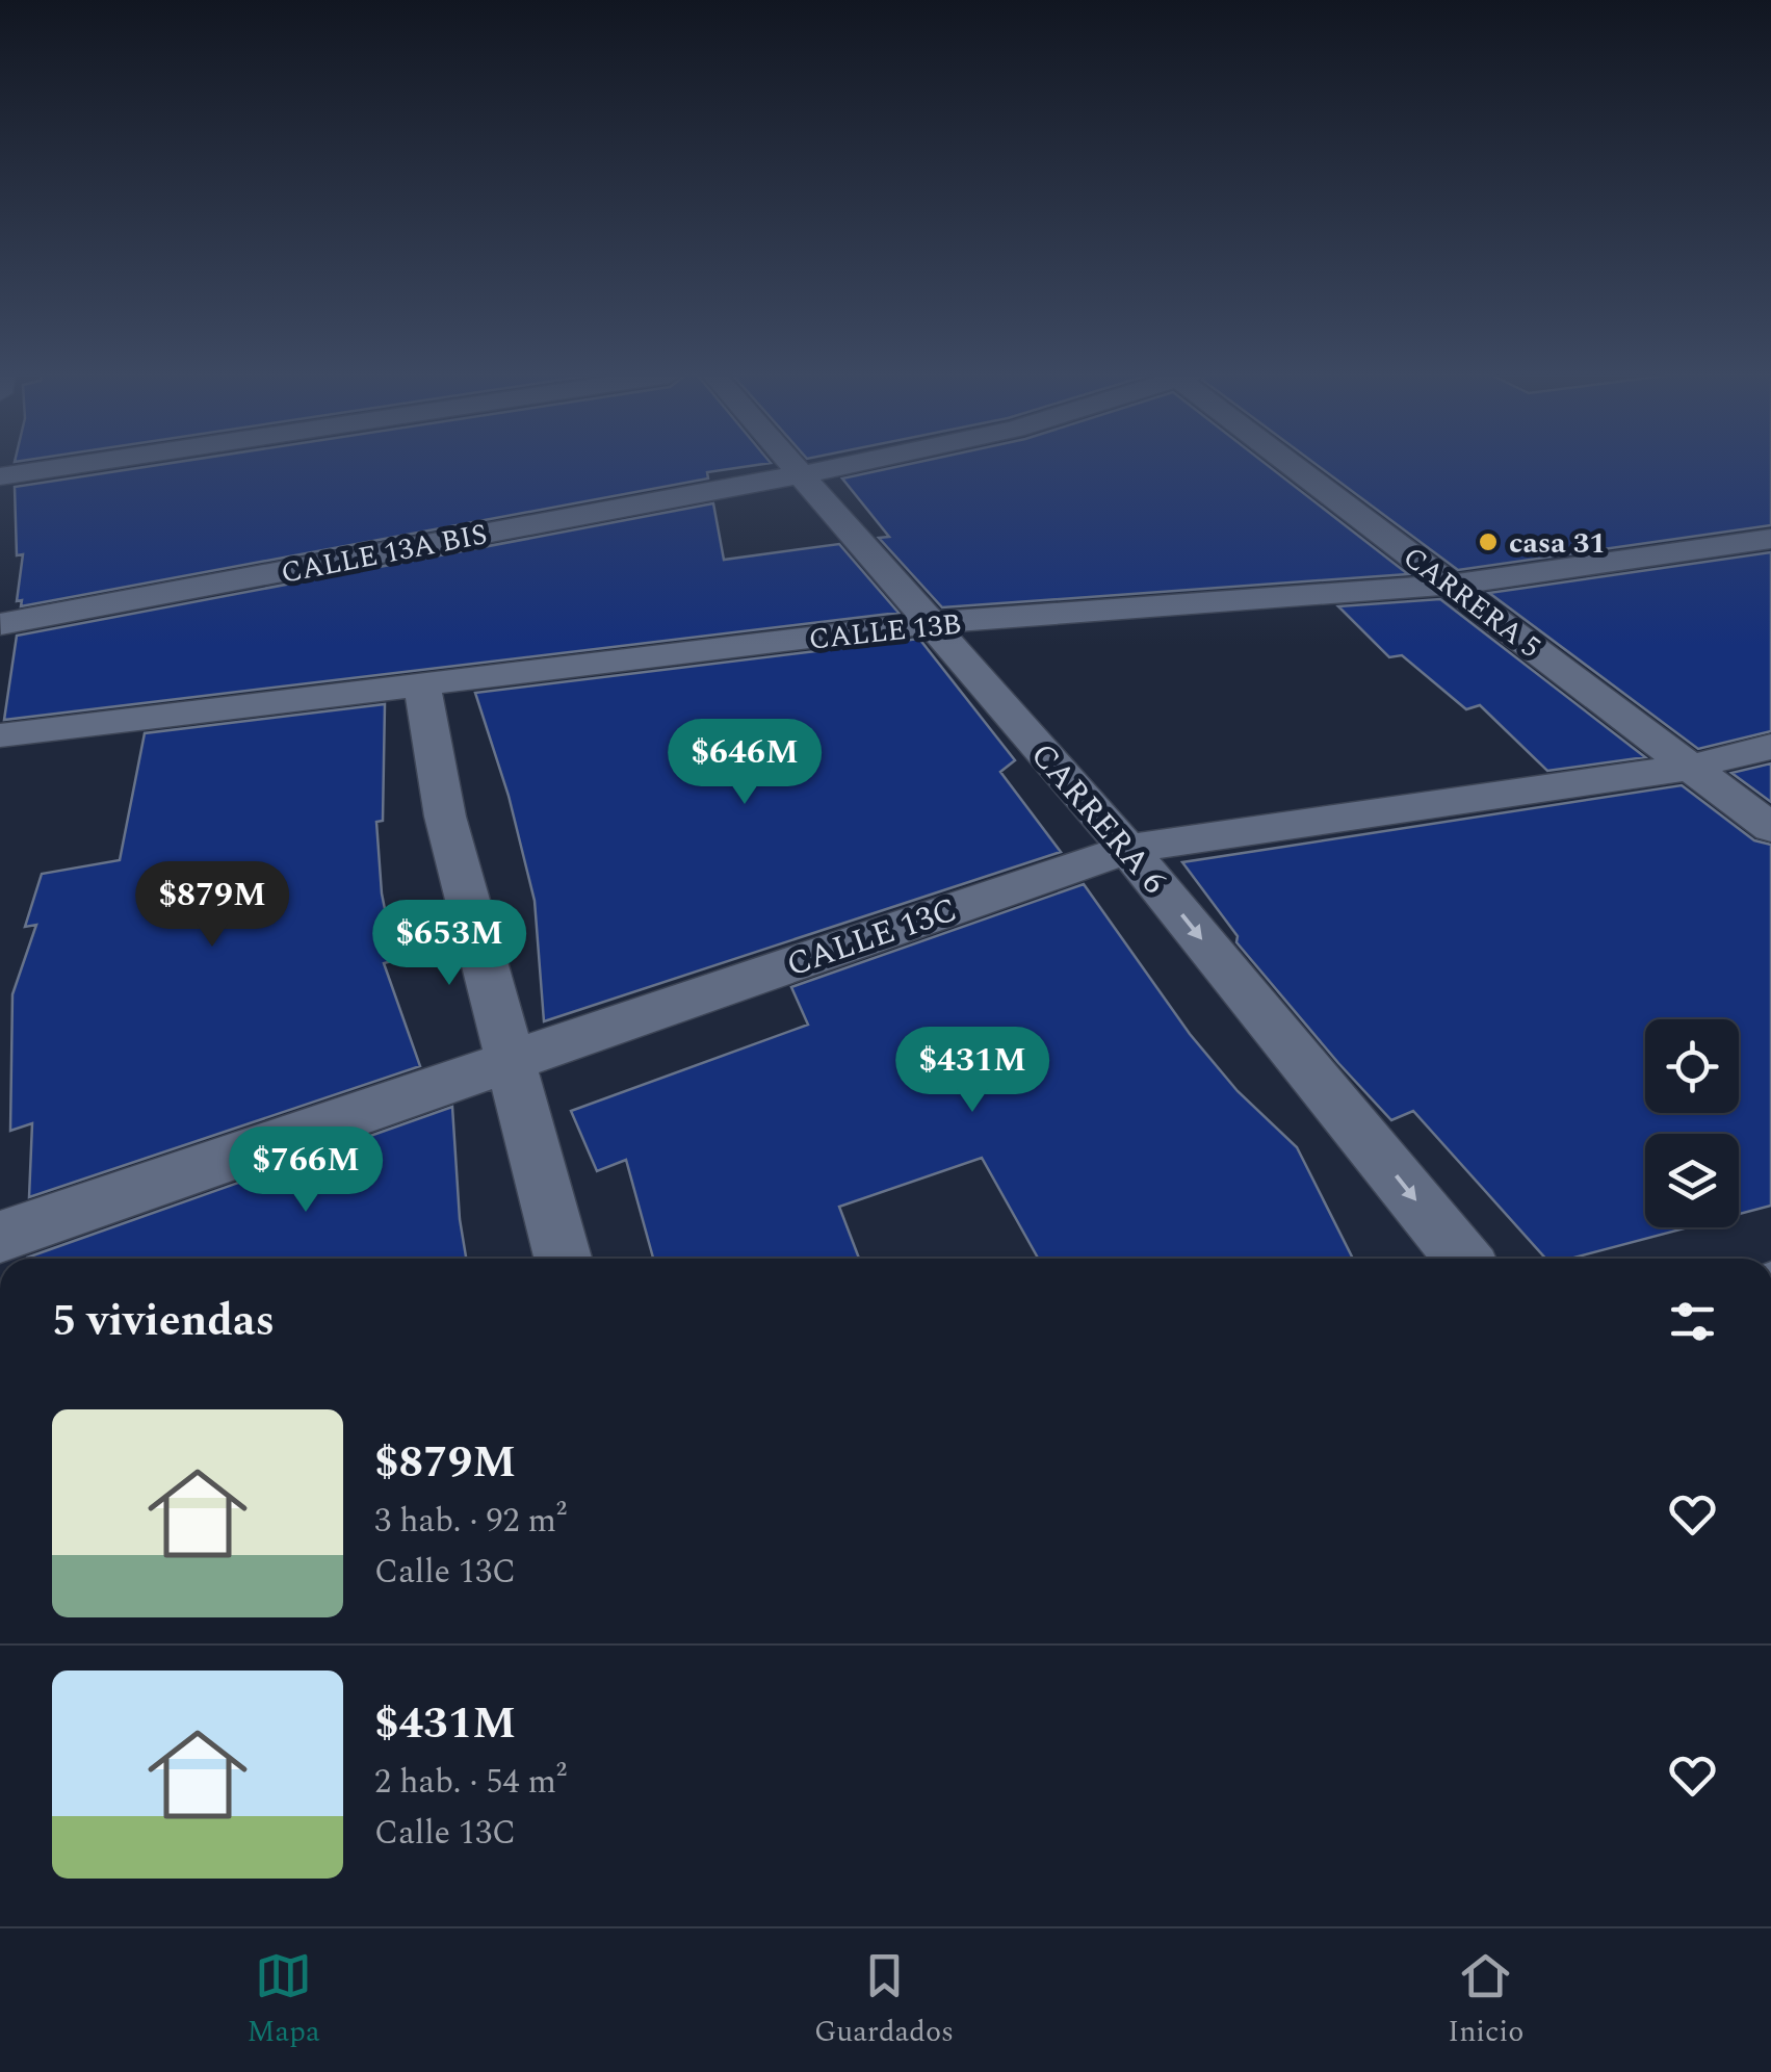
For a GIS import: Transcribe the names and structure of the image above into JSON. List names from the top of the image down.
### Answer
{
  "streets": {
    "street": [
      "CALLE 13A BIS",
      "CARRERA 5",
      "CALLE 13B",
      "CARRERA 6",
      "CALLE 13C"
    ]
  },
  "crossings": [
    ["CALLE 13A BIS", "CARRERA 6"],
    ["CARRERA 5", "CALLE 13B"],
    ["CARRERA 5", "CALLE 13C"],
    ["CALLE 13B", "CARRERA 6"],
    ["CARRERA 6", "CALLE 13C"]
  ],
  "one_way": ["CARRERA 6"],
  "places": ["casa 31"],
  "page": {
    "price": [
      "$646M",
      "$879M",
      "$653M",
      "$431M",
      "$766M"
    ],
    "heading": "5 viviendas",
    "list": [
      {
        "name": "$879M",
        "note": "3 hab. · 92 m² · Calle 13C"
      },
      {
        "name": "$431M",
        "note": "2 hab. · 54 m² · Calle 13C"
      }
    ],
    "tabs": ["Mapa", "Guardados", "Inicio"]
  }
}
